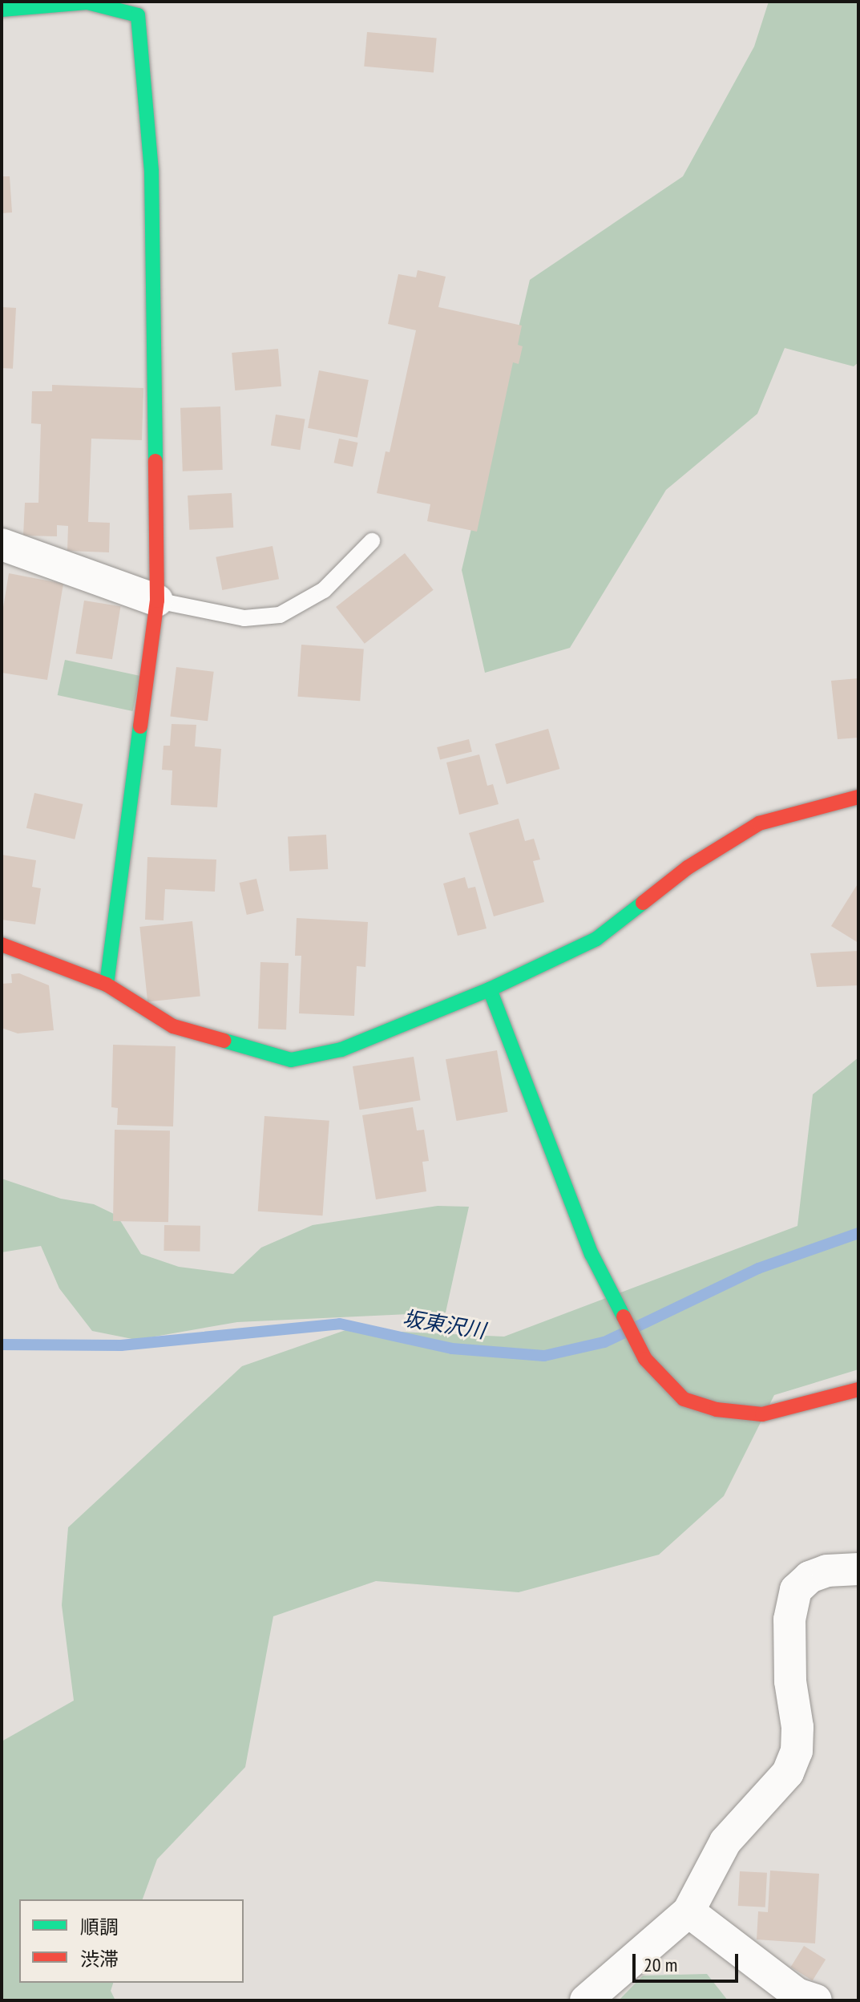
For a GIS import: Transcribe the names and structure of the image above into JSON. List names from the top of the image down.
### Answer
{
  "water": ["坂東沢川"],
  "legend": ["順調", "渋滞"],
  "scale_bar": "20 m"
}
